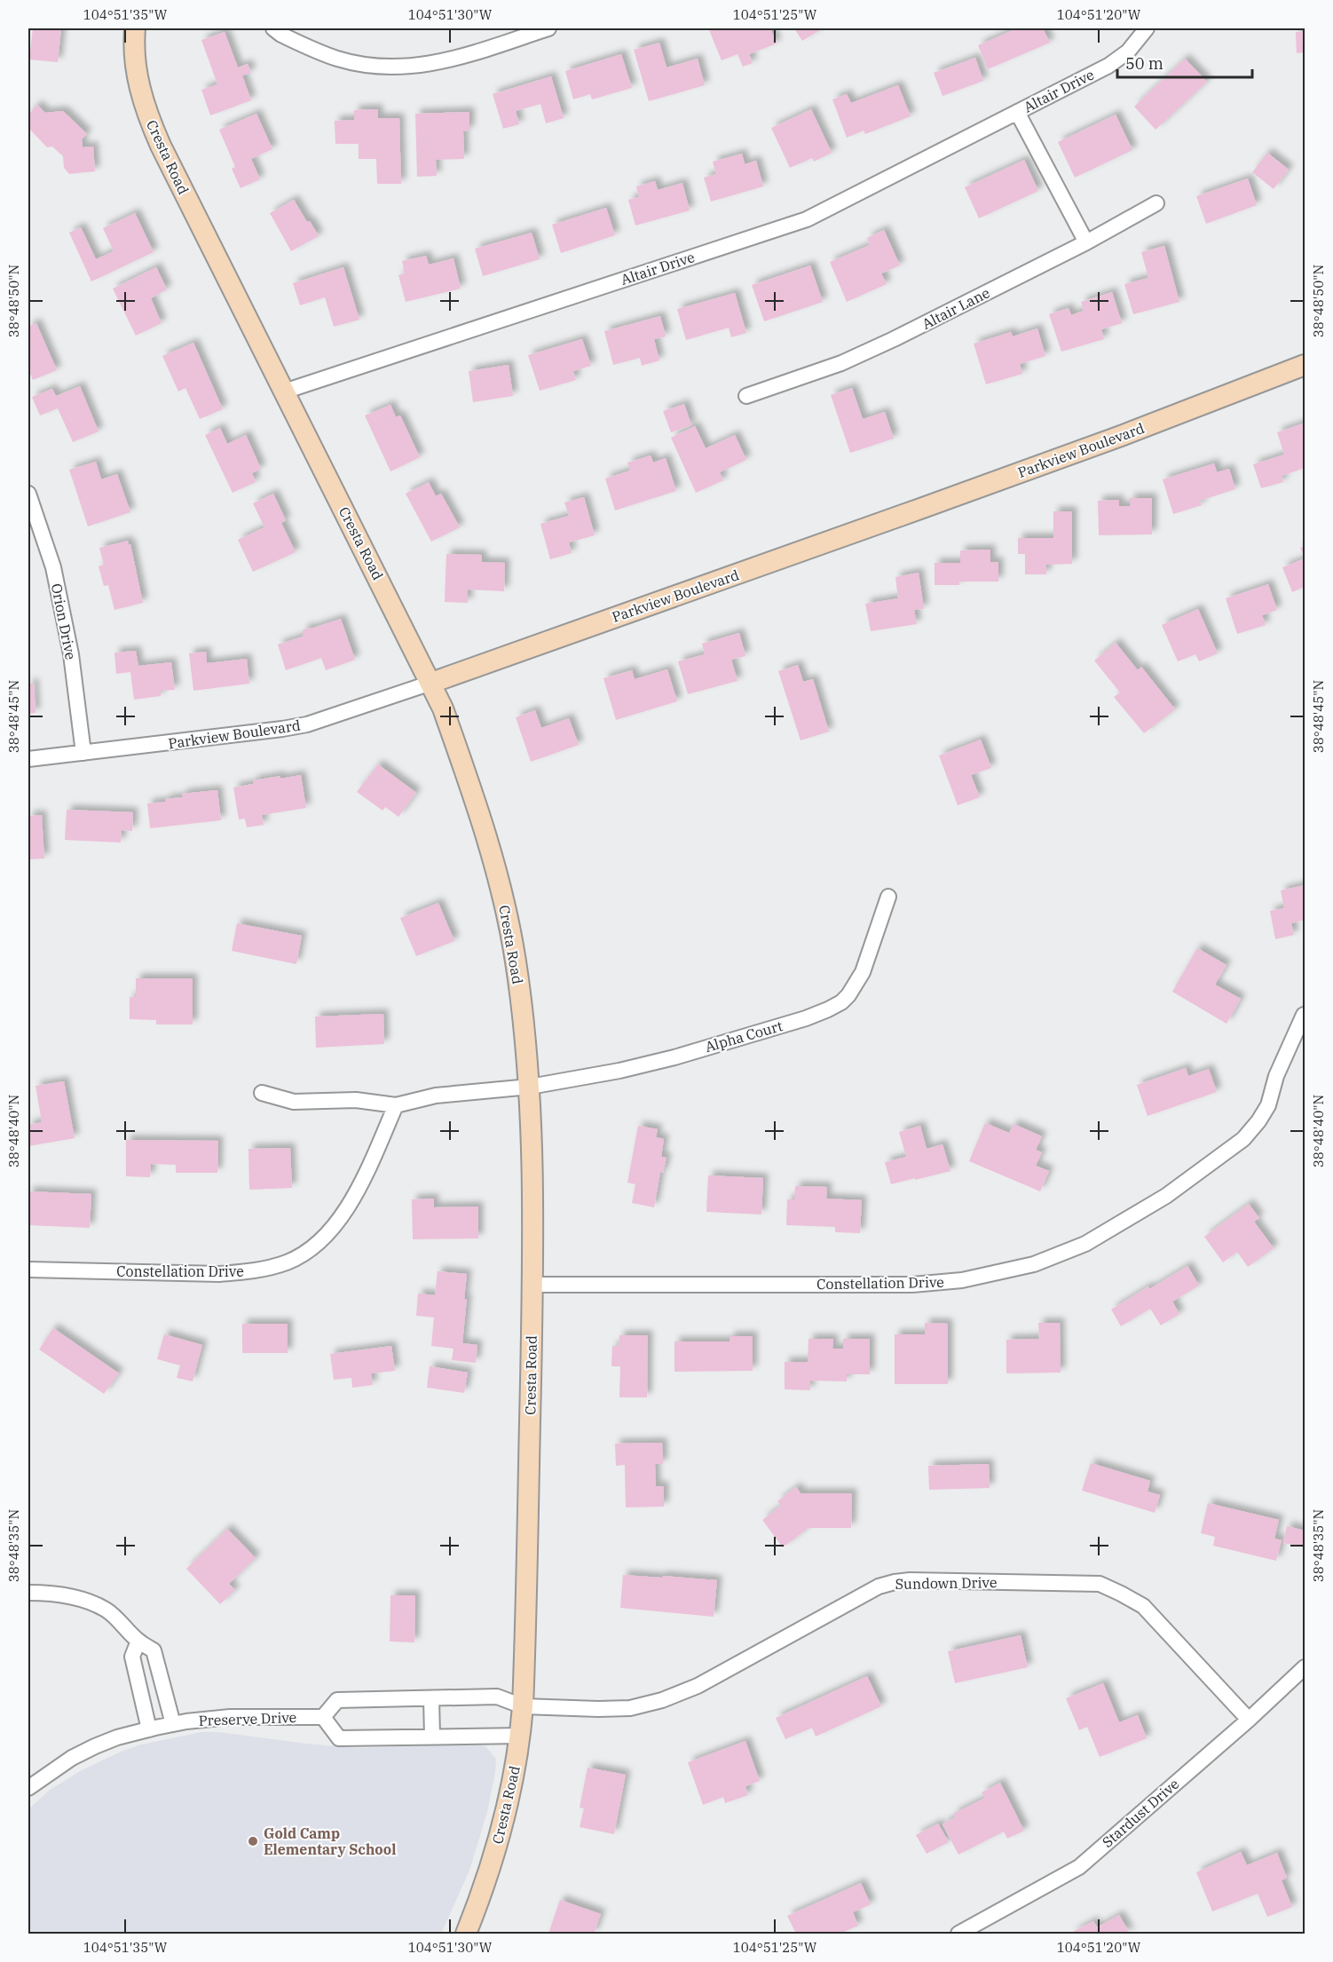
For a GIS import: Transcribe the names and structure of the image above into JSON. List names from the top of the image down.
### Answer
{
  "streets": {
    "main road": ["Cresta Road", "Parkview Boulevard"],
    "street": [
      "Altair Drive",
      "Altair Lane",
      "Orion Drive",
      "Alpha Court",
      "Constellation Drive",
      "Sundown Drive",
      "Preserve Drive",
      "Stardust Drive"
    ]
  },
  "crossings": [
    ["Altair Drive", "Cresta Road"],
    ["Altair Drive", "Altair Lane"],
    ["Cresta Road", "Parkview Boulevard"],
    ["Cresta Road", "Alpha Court"],
    ["Cresta Road", "Constellation Drive"],
    ["Cresta Road", "Sundown Drive"],
    ["Parkview Boulevard", "Orion Drive"],
    ["Sundown Drive", "Stardust Drive"]
  ],
  "places": ["Gold Camp Elementary School"],
  "scale_bar": "50 m",
  "coordinates": [
    "104°51'35\"W",
    "104°51'30\"W",
    "104°51'25\"W",
    "104°51'20\"W",
    "38°48'50\"N",
    "38°48'45\"N",
    "38°48'40\"N",
    "38°48'35\"N"
  ]
}
